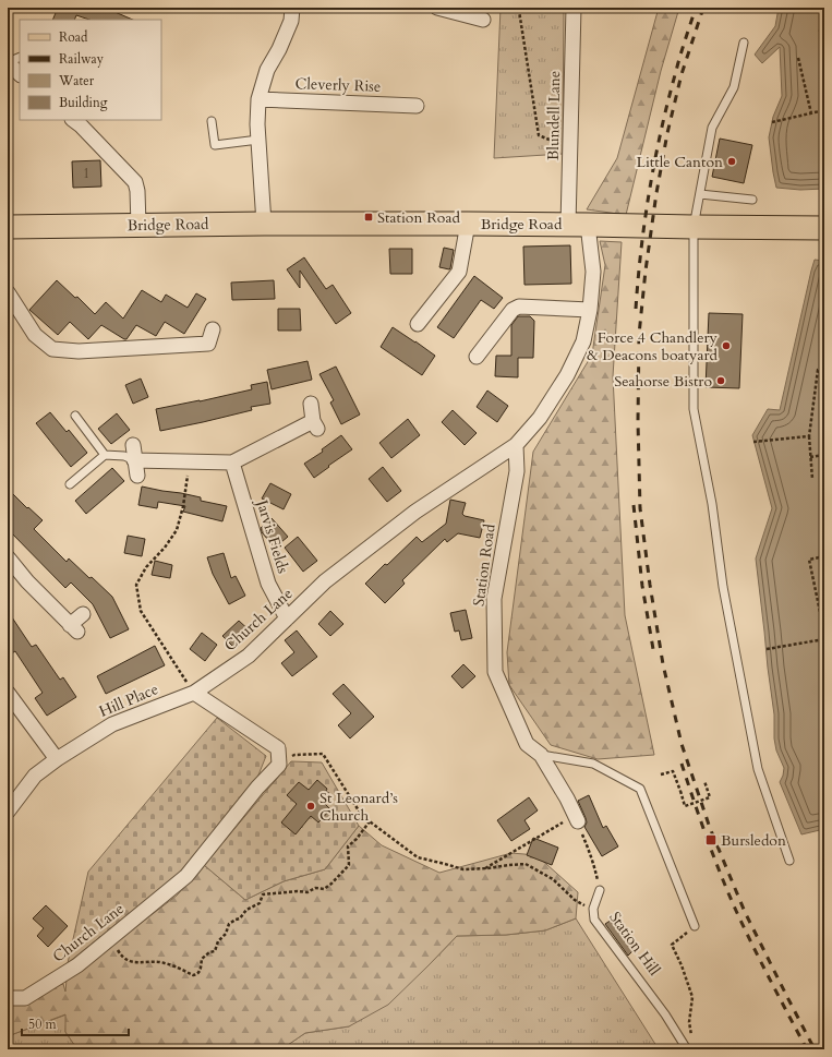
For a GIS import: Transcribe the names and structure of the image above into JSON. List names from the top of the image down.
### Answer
{
  "streets": {
    "main road": ["Bridge Road"],
    "street": [
      "Cleverly Rise",
      "Blundell Lane",
      "Jarvis Fields",
      "Station Road",
      "Church Lane",
      "Hill Place"
    ],
    "lane": ["Station Hill"]
  },
  "crossings": [
    ["Blundell Lane", "Bridge Road"],
    ["Blundell Lane", "Church Lane"],
    ["Bridge Road", "Church Lane"],
    ["Jarvis Fields", "Church Lane"],
    ["Station Road", "Church Lane"],
    ["Church Lane", "Hill Place"]
  ],
  "places": {
    "other": [
      "Little Canton",
      "Force 4 Chandlery & Deacons boatyard",
      "Seahorse Bistro",
      "St Leonard’s Church"
    ],
    "transit": ["Station Road", "Bursledon"]
  },
  "house_numbers": ["1"],
  "legend": [
    "Road",
    "Railway",
    "Water",
    "Building"
  ],
  "scale_bar": "50 m"
}
